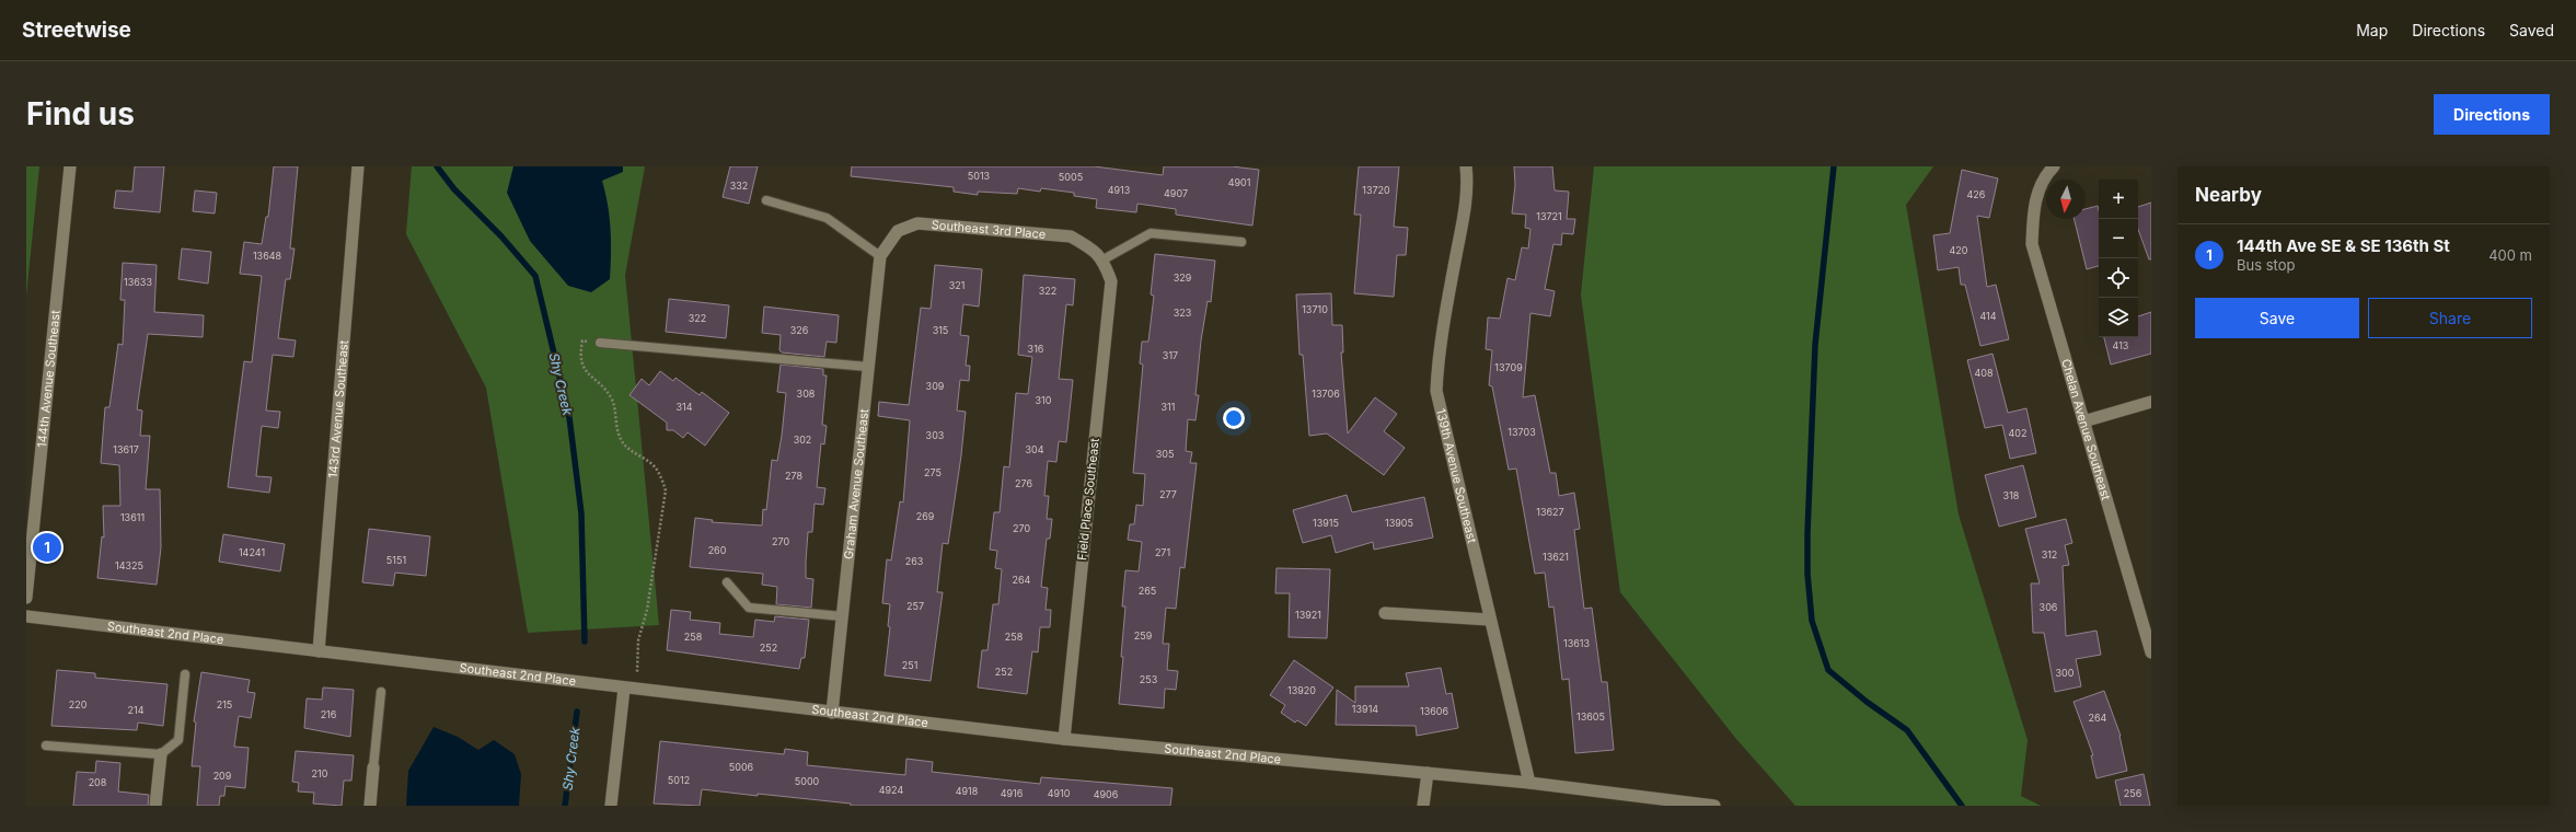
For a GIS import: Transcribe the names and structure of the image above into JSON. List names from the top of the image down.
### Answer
{
  "streets": {
    "street": [
      "Southeast 3rd Place",
      "144th Avenue Southeast",
      "143rd Avenue Southeast",
      "Chelan Avenue Southeast",
      "139th Avenue Southeast",
      "Graham Avenue Southeast",
      "Field Place Southeast",
      "Southeast 2nd Place"
    ]
  },
  "crossings": [
    ["Southeast 3rd Place", "Graham Avenue Southeast"],
    ["Southeast 3rd Place", "Field Place Southeast"],
    ["143rd Avenue Southeast", "Southeast 2nd Place"],
    ["139th Avenue Southeast", "Southeast 2nd Place"],
    ["Graham Avenue Southeast", "Southeast 2nd Place"],
    ["Field Place Southeast", "Southeast 2nd Place"]
  ],
  "water": ["Shy Creek"],
  "house_numbers": [
    "5013",
    "5005",
    "4901",
    "332",
    "4913",
    "13720",
    "4907",
    "426",
    "13721",
    "420",
    "13648",
    "329",
    "13633",
    "321",
    "322",
    "13710",
    "323",
    "414",
    "322",
    "326",
    "315",
    "413",
    "316",
    "317",
    "13709",
    "408",
    "309",
    "308",
    "13706",
    "310",
    "314",
    "311",
    "13703",
    "402",
    "303",
    "302",
    "13617",
    "304",
    "305",
    "275",
    "278",
    "276",
    "277",
    "318",
    "13627",
    "269",
    "13611",
    "13915",
    "13905",
    "270",
    "270",
    "260",
    "14241",
    "271",
    "312",
    "13621",
    "5151",
    "263",
    "14325",
    "264",
    "265",
    "257",
    "306",
    "13921",
    "259",
    "258",
    "258",
    "13613",
    "252",
    "251",
    "252",
    "300",
    "253",
    "13920",
    "220",
    "215",
    "13914",
    "214",
    "13606",
    "216",
    "13605",
    "264",
    "5006",
    "210",
    "209",
    "5012",
    "5000",
    "208",
    "4924",
    "4918",
    "4916",
    "4910",
    "256",
    "4906"
  ],
  "north": "bottom",
  "page": {
    "header": "Streetwise",
    "nav": ["Map", "Directions", "Saved"],
    "buttons": [
      "Directions",
      ["Save", "Share"]
    ],
    "title": "Find us",
    "heading": "Nearby",
    "map_buttons": ["+", "−"],
    "list": [
      {
        "mark": "1",
        "name": "144th Ave SE & SE 136th St",
        "note": "Bus stop",
        "value": "400 m"
      }
    ],
    "pins": "1"
  }
}
